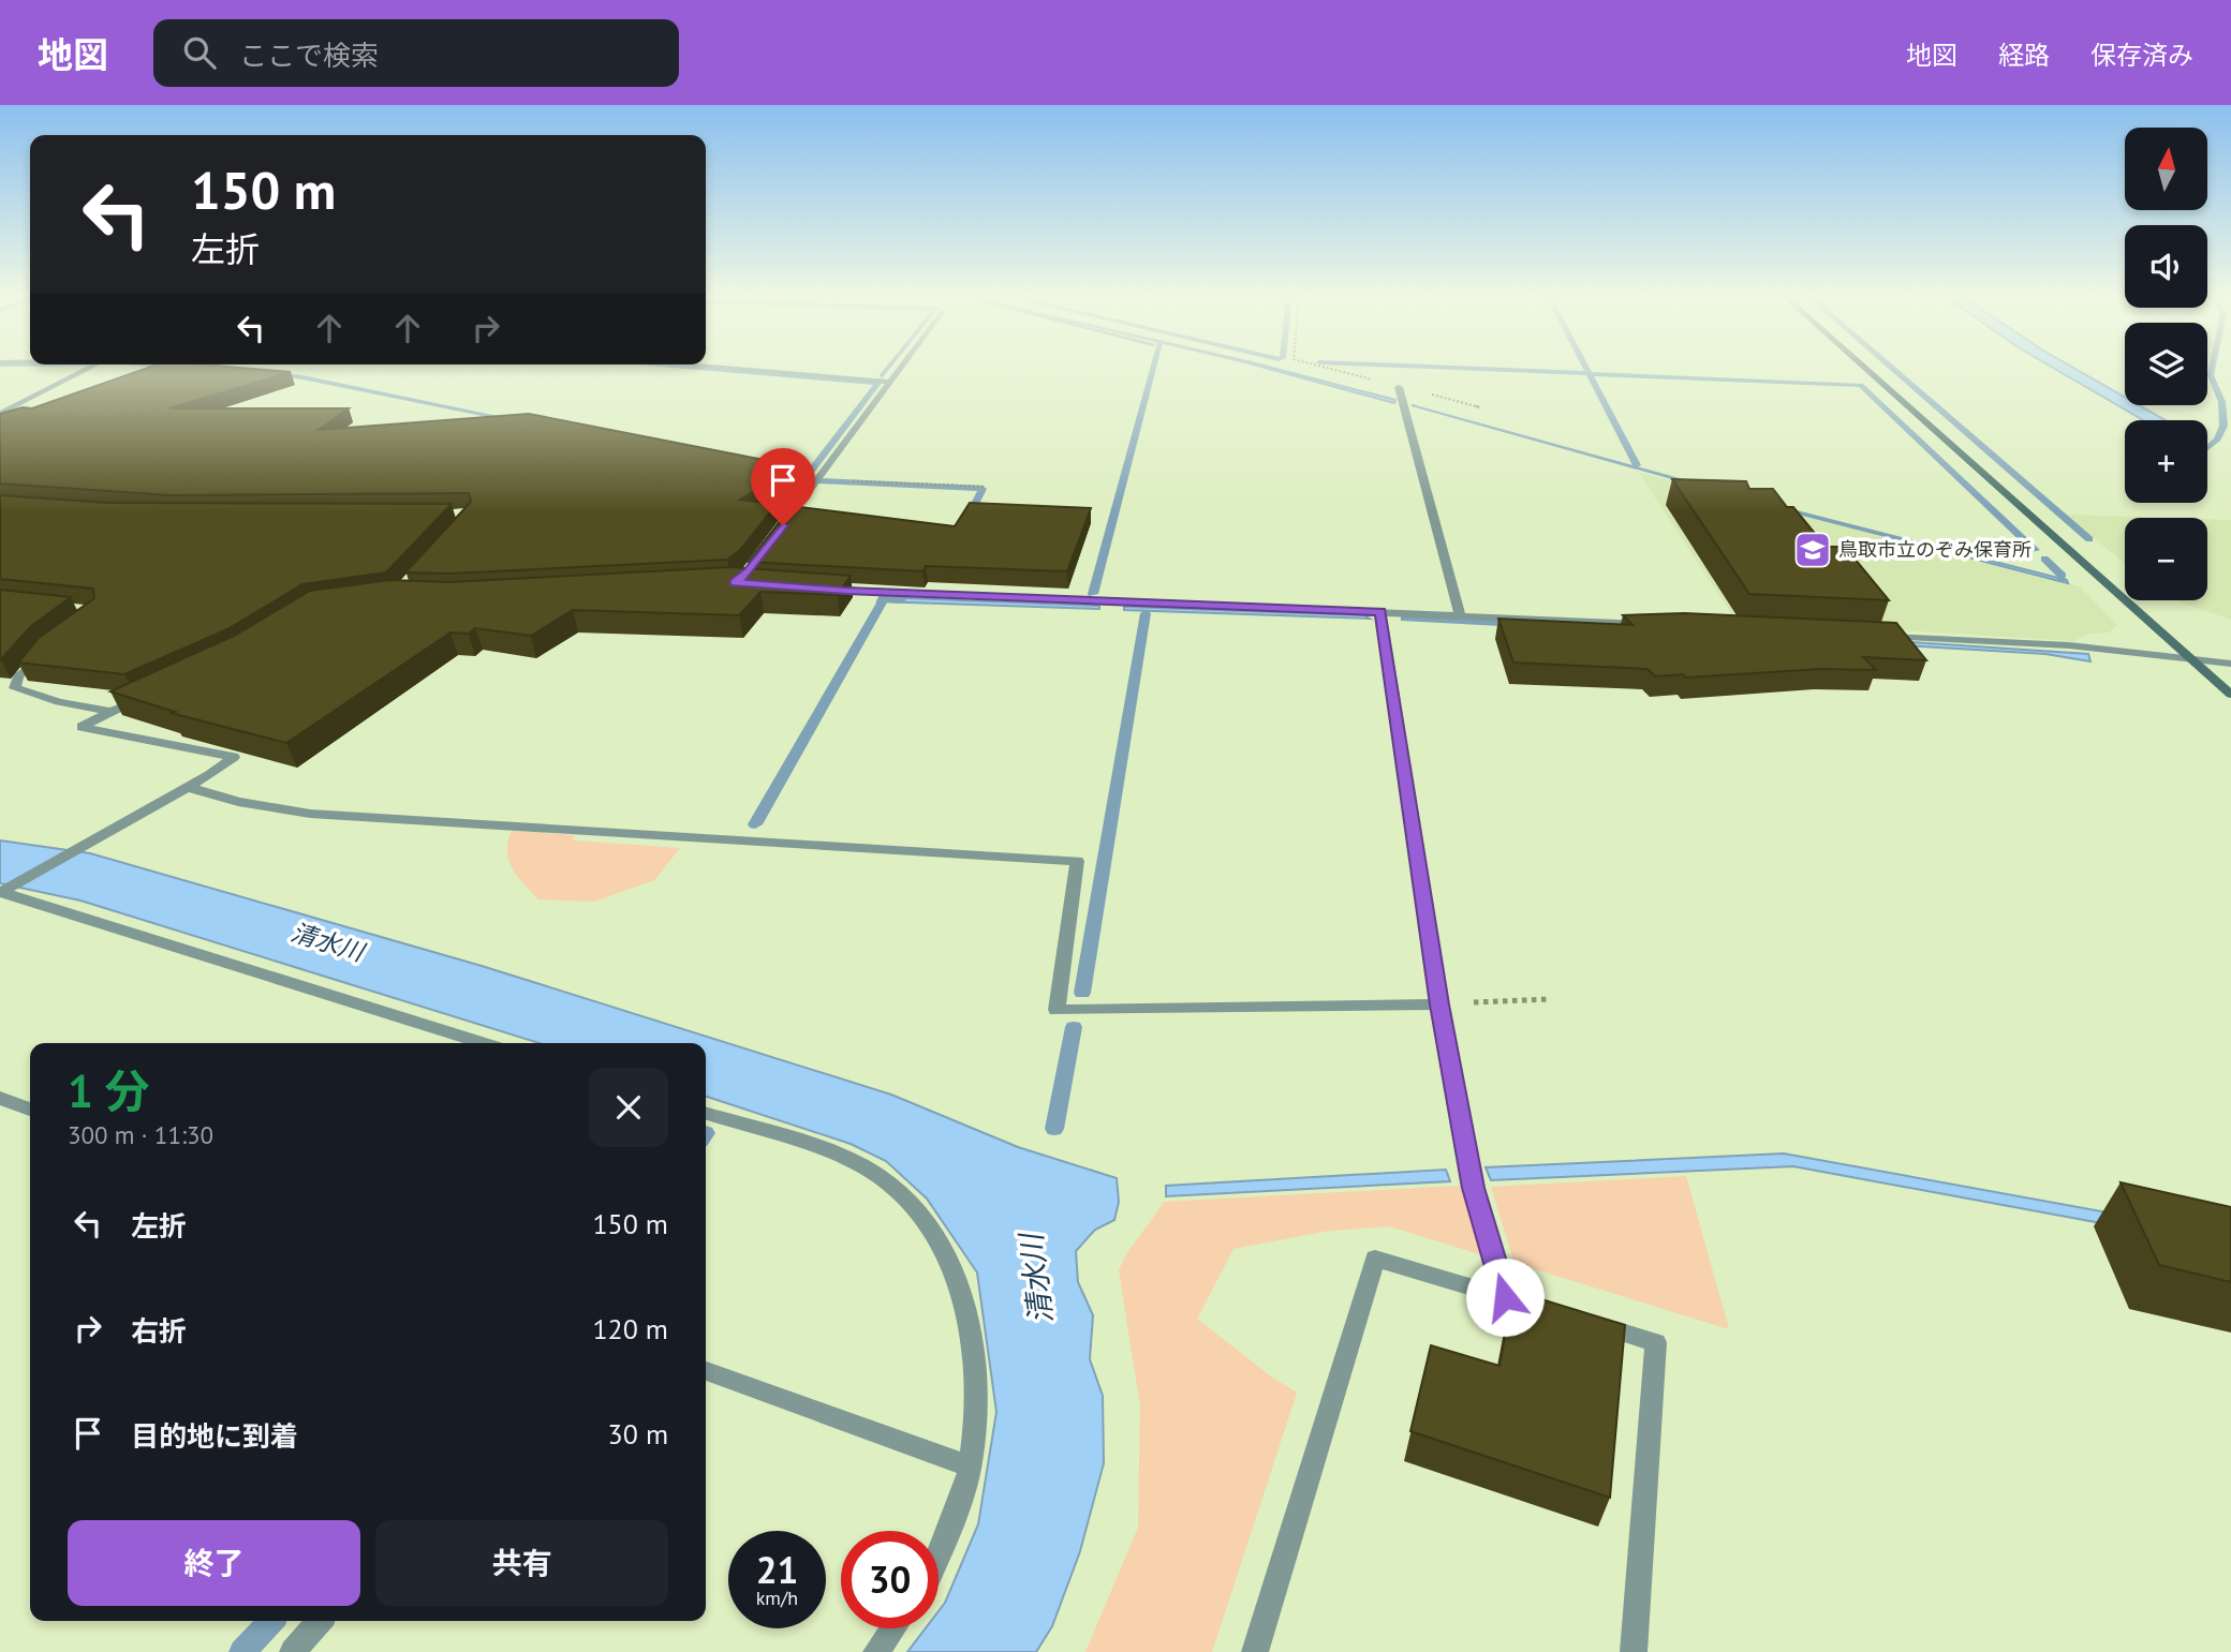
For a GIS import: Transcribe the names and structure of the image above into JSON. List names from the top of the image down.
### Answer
{
  "water": ["清水川"],
  "places": {
    "school or university": ["鳥取市立のぞみ保育所"]
  },
  "north": "top",
  "page": {
    "header": "地図",
    "search": "ここで検索",
    "nav": ["地図", "経路", "保存済み"],
    "map_buttons": ["+", "−"],
    "turn": ["150 m", "左折"],
    "heading": ["1 分", "300 m · 11:30"],
    "list": [
      {
        "name": "左折",
        "value": "150 m"
      },
      {
        "name": "右折",
        "value": "120 m"
      },
      {
        "name": "目的地に到着",
        "value": "30 m"
      }
    ],
    "buttons": ["終了", "共有"],
    "speed": "21 km/h",
    "limit": "30"
  }
}
